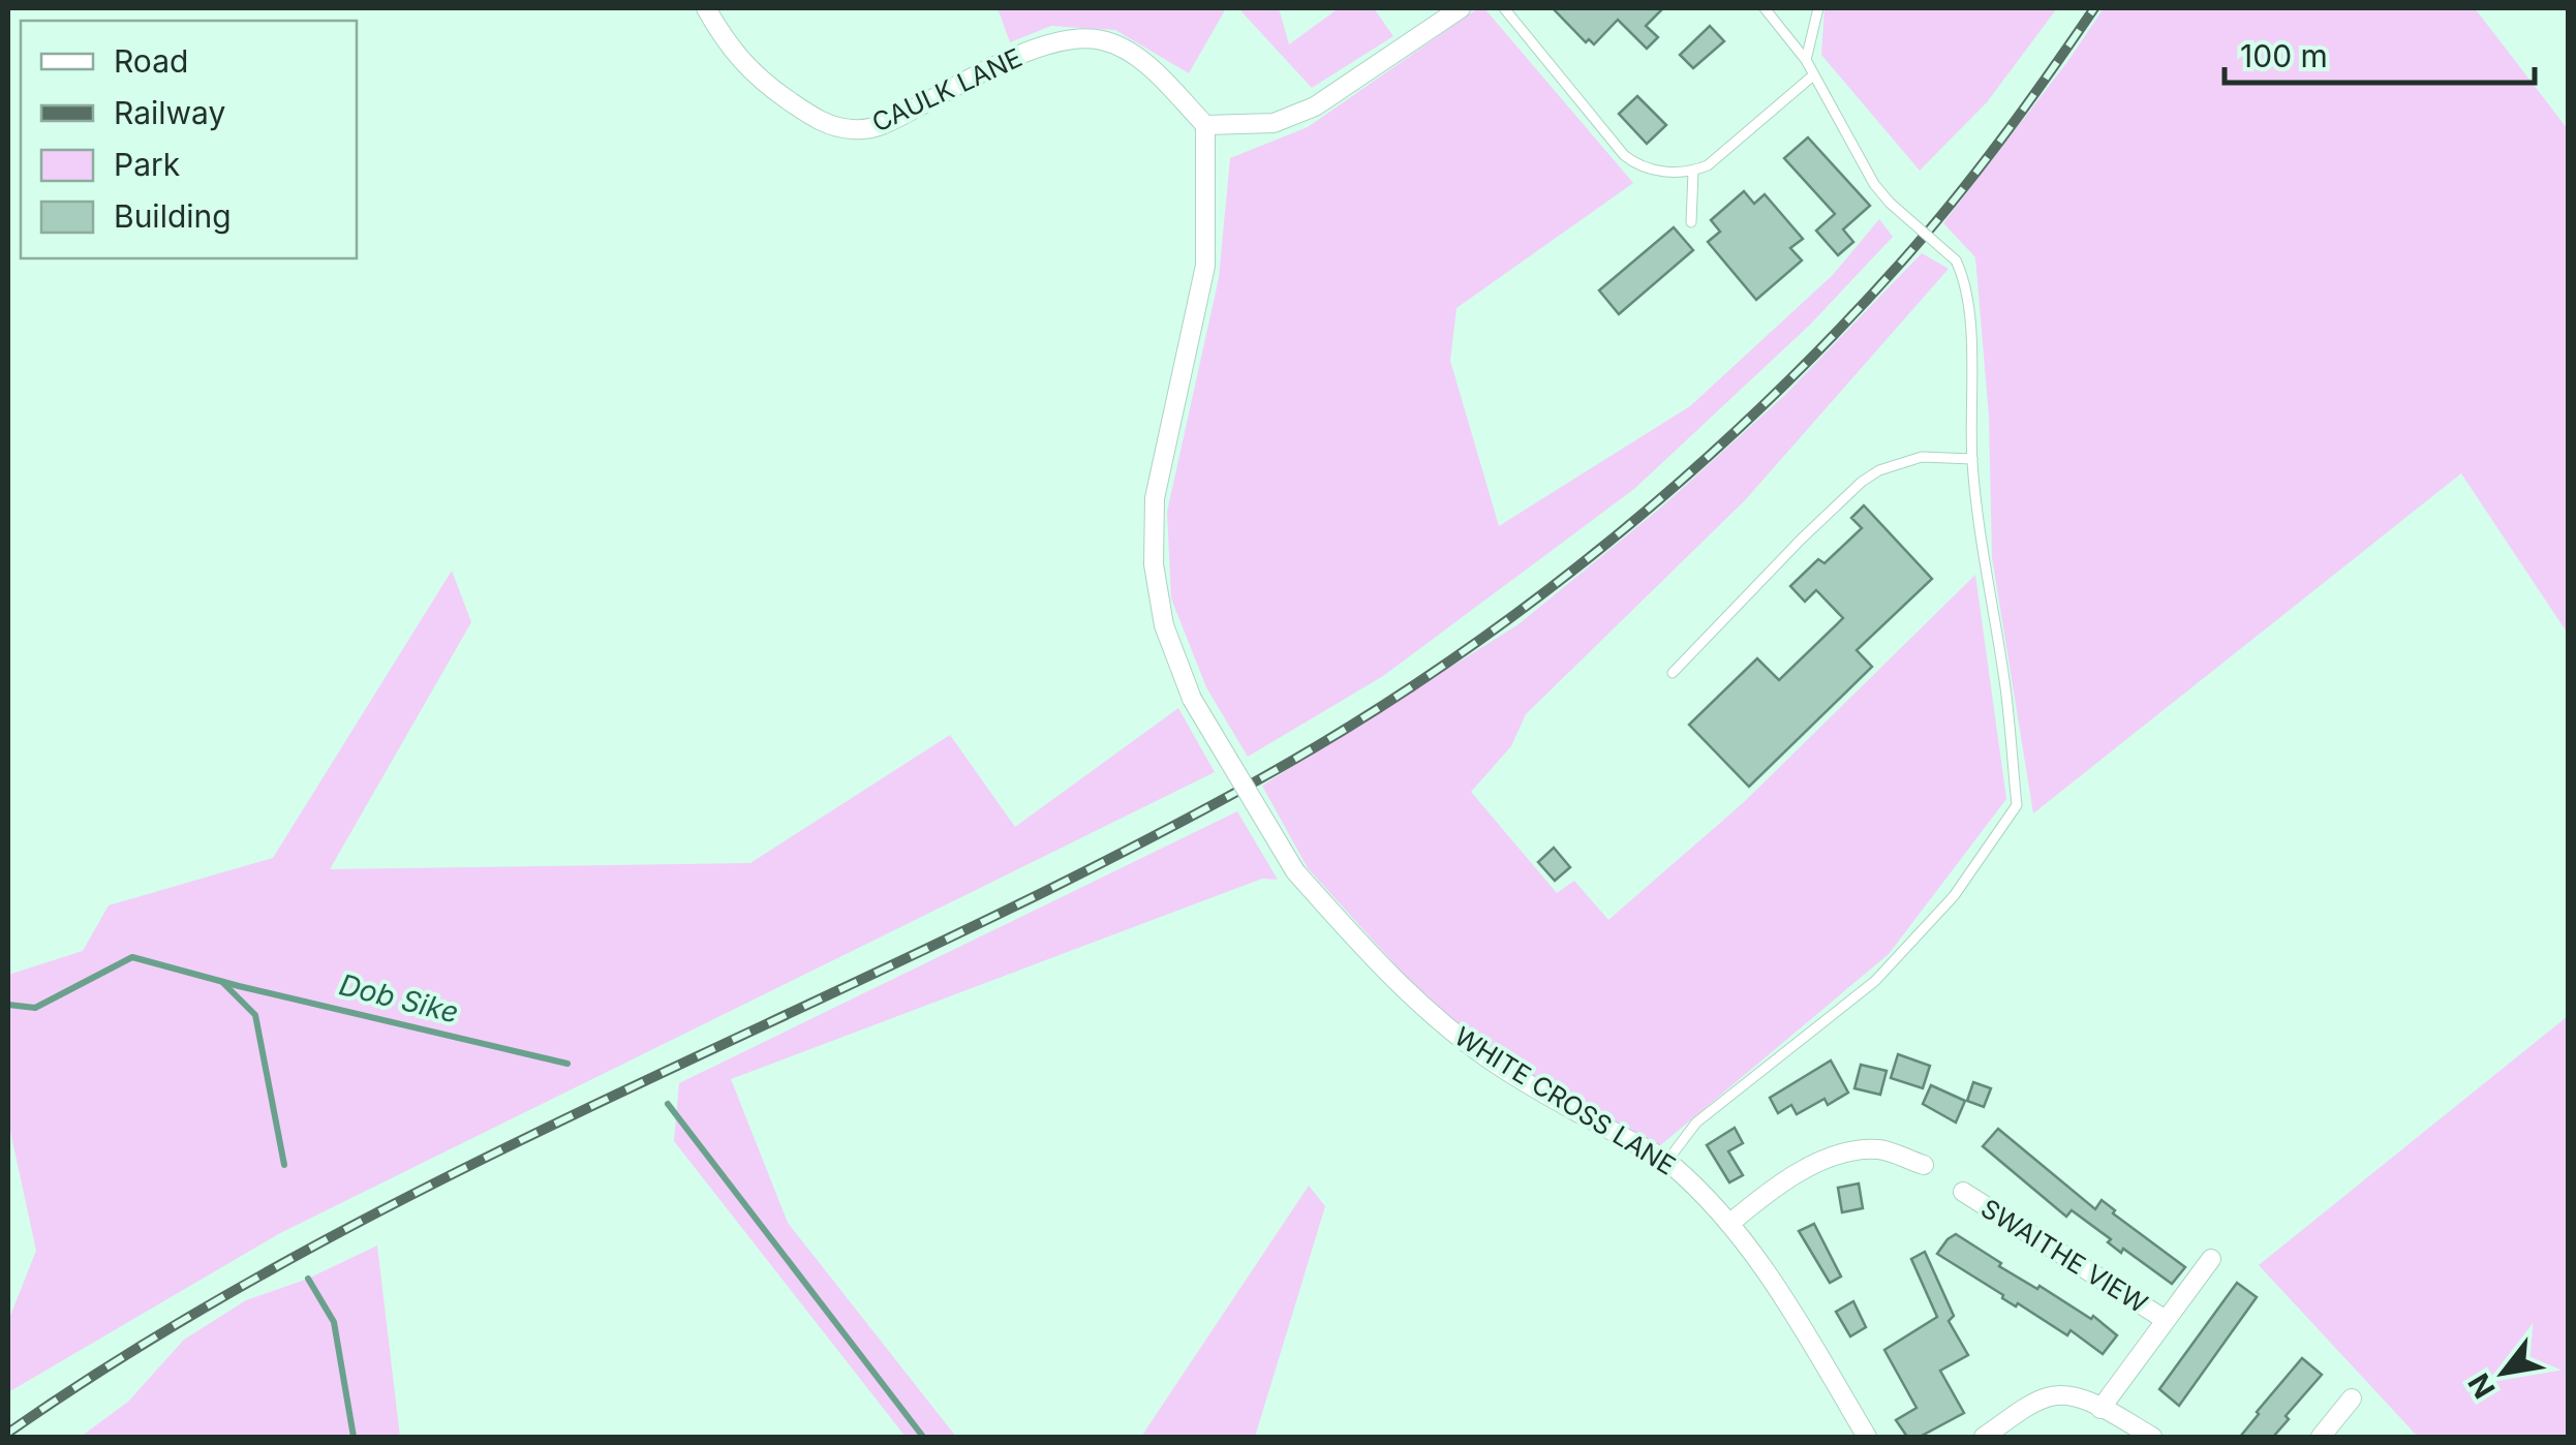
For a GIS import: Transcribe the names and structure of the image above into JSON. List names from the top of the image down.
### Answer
{
  "streets": {
    "street": ["CAULK LANE", "WHITE CROSS LANE", "SWAITHE VIEW"]
  },
  "crossings": [
    ["CAULK LANE", "WHITE CROSS LANE"]
  ],
  "water": ["Dob Sike"],
  "legend": [
    "Road",
    "Railway",
    "Park",
    "Building"
  ],
  "scale_bar": "100 m",
  "north": "bottom left"
}
